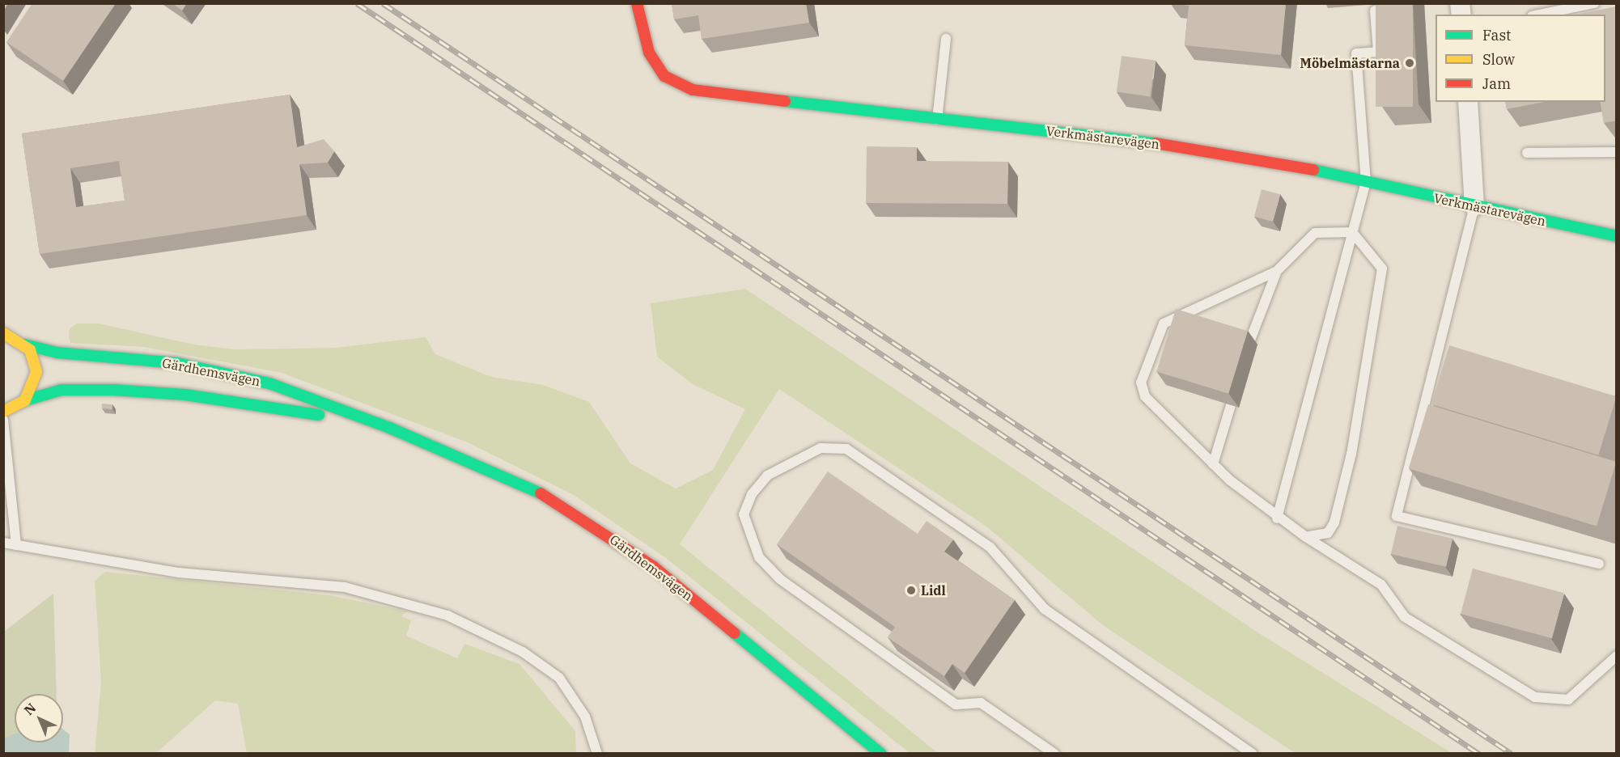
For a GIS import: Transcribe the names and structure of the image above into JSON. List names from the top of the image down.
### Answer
{
  "streets": {
    "main road": ["Verkmästarevägen", "Gärdhemsvägen"]
  },
  "places": ["Möbelmästarna", "Lidl"],
  "legend": ["Fast", "Slow", "Jam"],
  "north": "top left"
}
